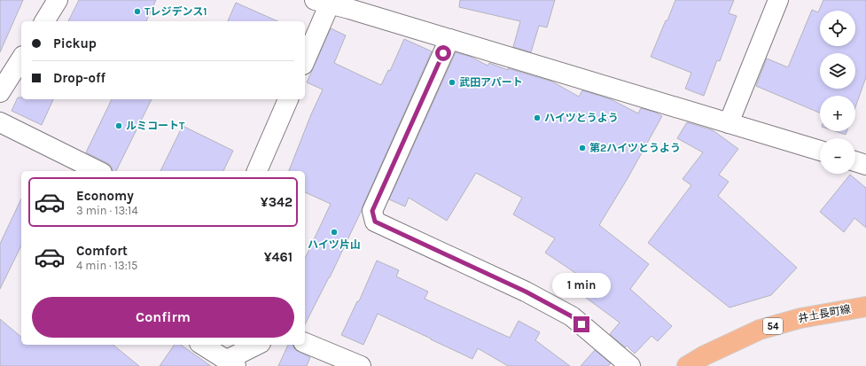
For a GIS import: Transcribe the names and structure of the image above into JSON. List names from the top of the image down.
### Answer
{
  "streets": {
    "main road": ["井土長町線", "54"]
  },
  "places": [
    "Tレジデンス1",
    "武田アパート",
    "ハイツとうよう",
    "ルミコートT",
    "第2ハイツとうよう",
    "ハイツ片山"
  ],
  "page": {
    "map_buttons": ["+", "−"],
    "banner": ["Pickup", "Drop-off"],
    "list": [
      {
        "name": "Economy",
        "note": "3 min · 13:14",
        "value": "¥342"
      },
      {
        "name": "Comfort",
        "note": "4 min · 13:15",
        "value": "¥461"
      }
    ],
    "bubble": "1 min",
    "buttons": "Confirm"
  }
}
